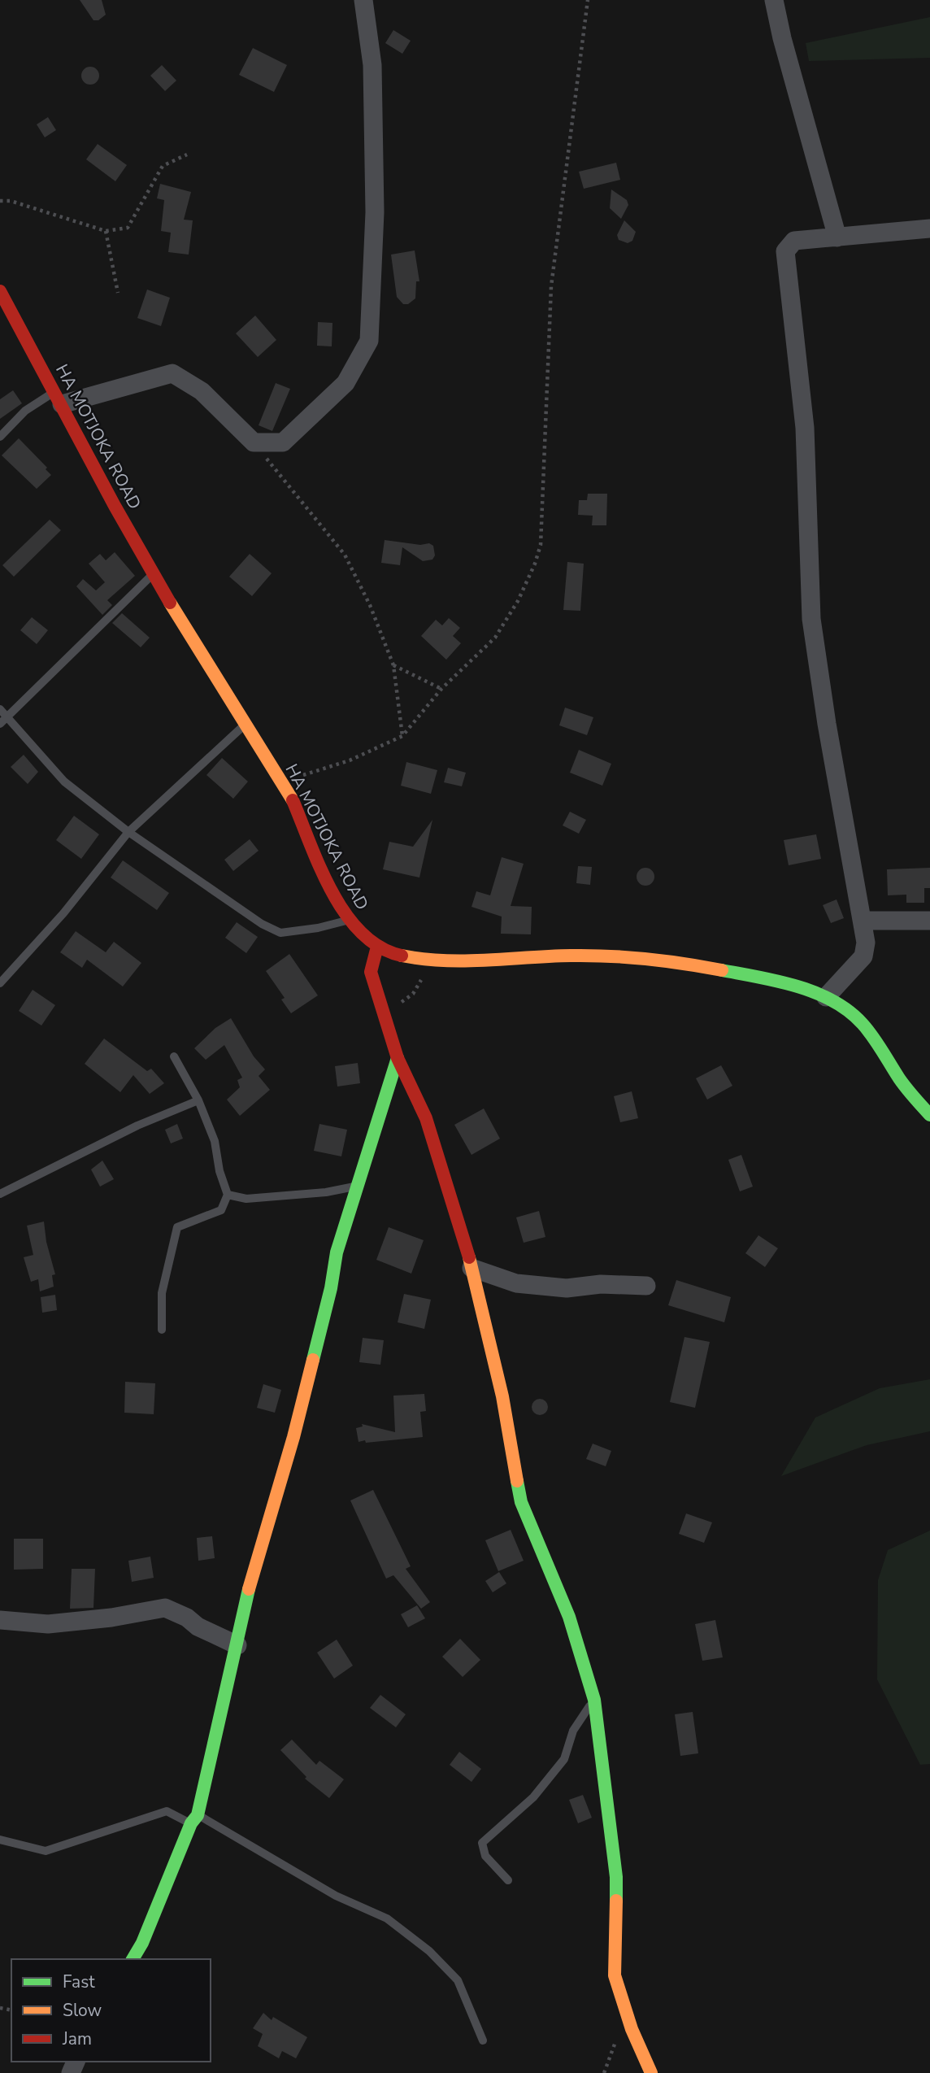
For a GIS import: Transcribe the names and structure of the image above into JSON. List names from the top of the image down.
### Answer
{
  "streets": {
    "street": ["HA MOTJOKA ROAD"]
  },
  "legend": ["Fast", "Slow", "Jam"]
}
